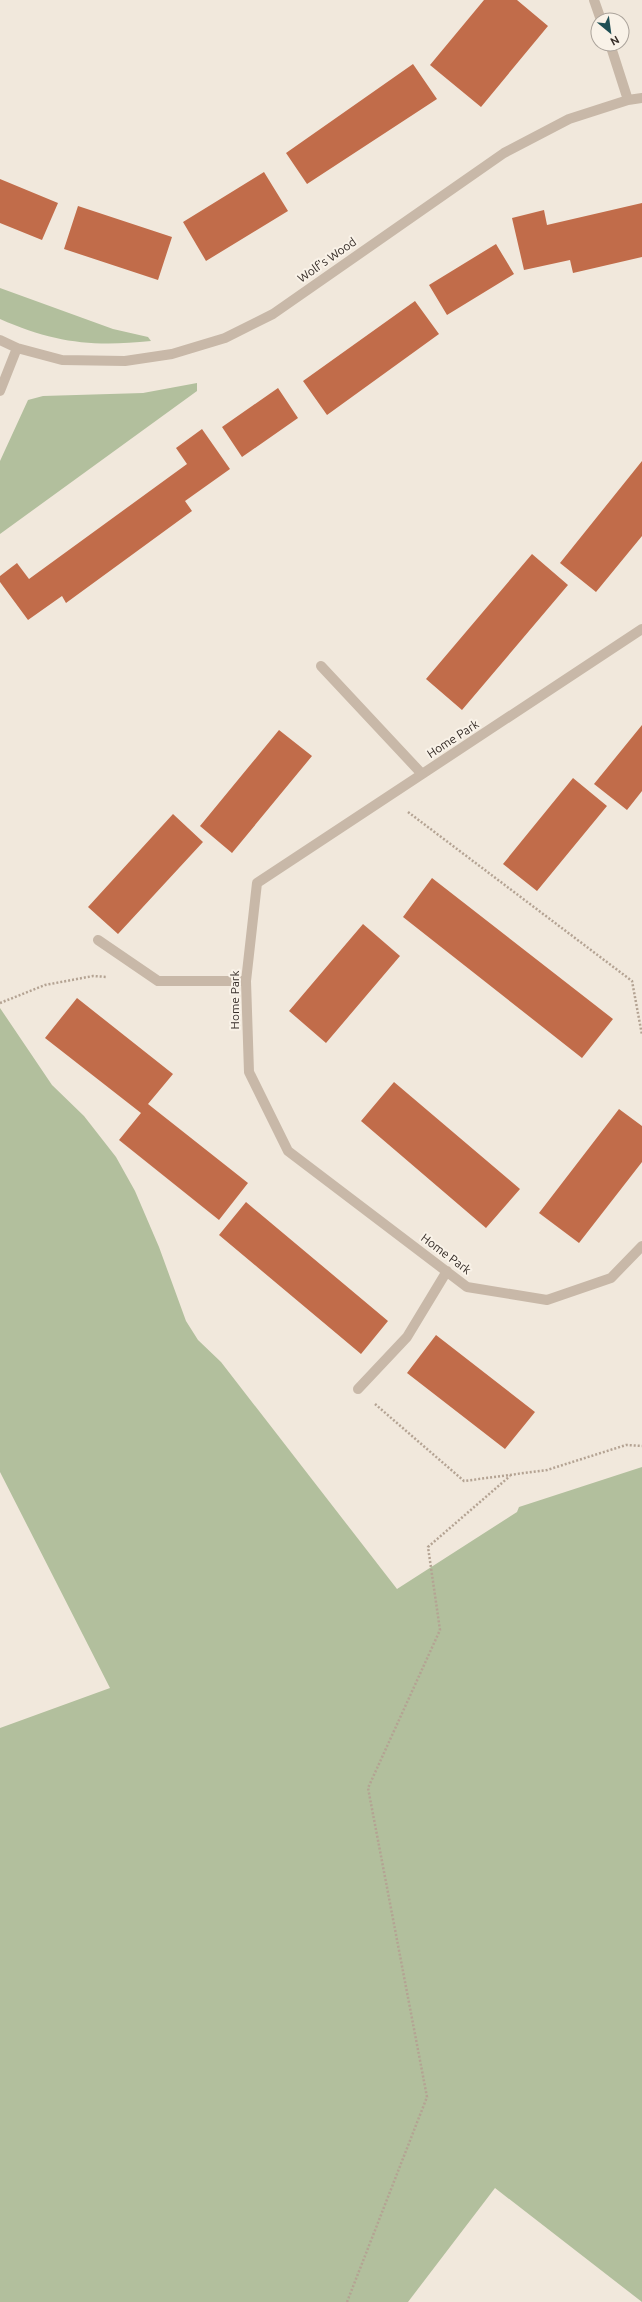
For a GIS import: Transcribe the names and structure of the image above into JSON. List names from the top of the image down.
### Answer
{
  "streets": {
    "street": ["Wolf's Wood", "Home Park"]
  },
  "north": "bottom right"
}
